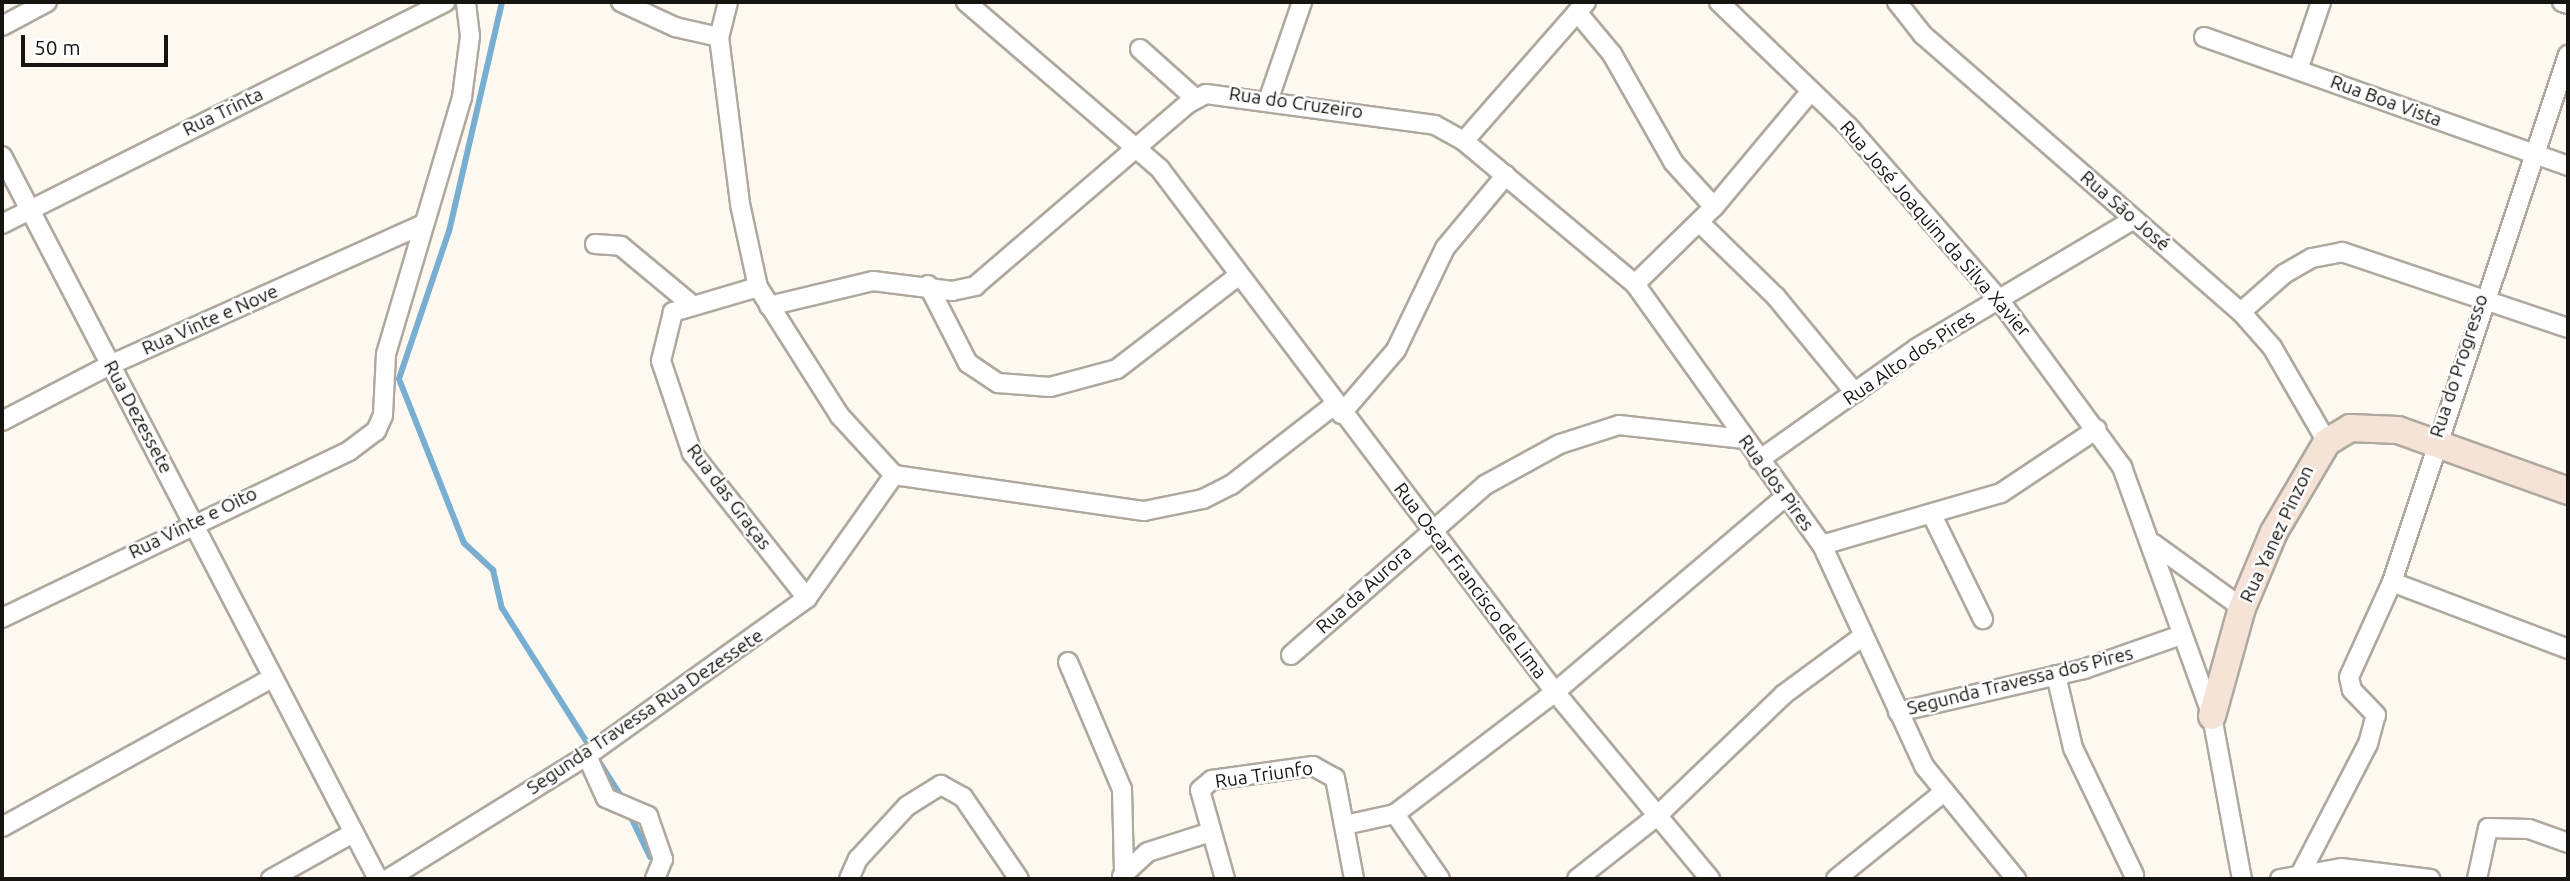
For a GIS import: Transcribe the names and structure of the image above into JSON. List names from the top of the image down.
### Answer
{
  "streets": {
    "street": [
      "Rua Boa Vista",
      "Rua do Cruzeiro",
      "Rua Trinta",
      "Rua São José",
      "Rua José Joaquim da Silva Xavier",
      "Rua Vinte e Nove",
      "Rua Alto dos Pires",
      "Rua do Progresso",
      "Rua Dezessete",
      "Rua dos Pires",
      "Rua das Graças",
      "Rua Vinte e Oito",
      "Rua Yanez Pinzon",
      "Rua Oscar Francisco de Lima",
      "Rua da Aurora",
      "Segunda Travessa dos Pires",
      "Segunda Travessa Rua Dezessete",
      "Rua Triunfo"
    ]
  },
  "crossings": [
    ["Rua Boa Vista", "Rua do Progresso"],
    ["Rua do Cruzeiro", "Rua dos Pires"],
    ["Rua Trinta", "Rua Dezessete"],
    ["Rua São José", "Rua Alto dos Pires"],
    ["Rua São José", "Rua Yanez Pinzon"],
    ["Rua José Joaquim da Silva Xavier", "Rua Alto dos Pires"],
    ["Rua José Joaquim da Silva Xavier", "Rua Yanez Pinzon"],
    ["Rua José Joaquim da Silva Xavier", "Segunda Travessa dos Pires"],
    ["Rua Vinte e Nove", "Rua Dezessete"],
    ["Rua Vinte e Nove", "Rua Vinte e Oito"],
    ["Rua Alto dos Pires", "Rua dos Pires"],
    ["Rua Dezessete", "Rua Vinte e Oito"],
    ["Rua dos Pires", "Rua da Aurora"],
    ["Rua dos Pires", "Segunda Travessa dos Pires"],
    ["Rua das Graças", "Segunda Travessa Rua Dezessete"],
    ["Rua Oscar Francisco de Lima", "Rua da Aurora"]
  ],
  "scale_bar": "50 m"
}
